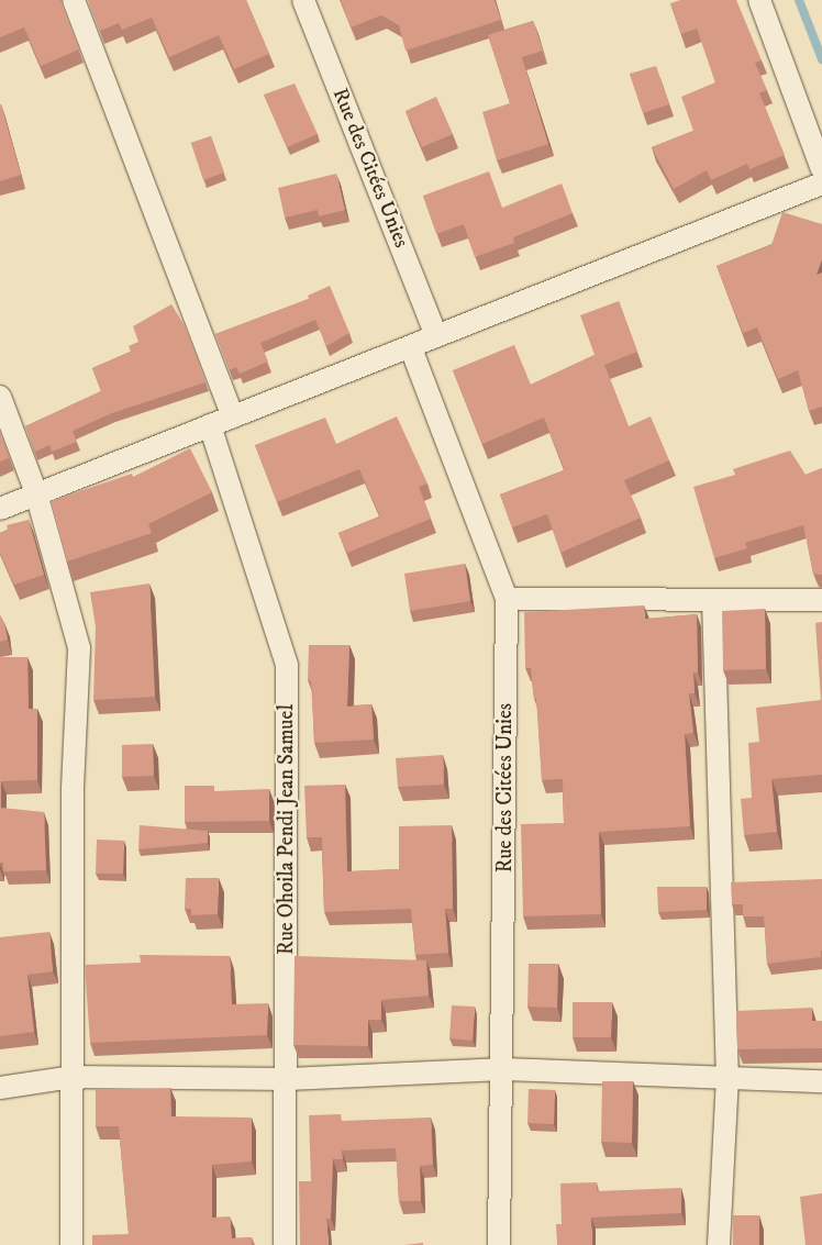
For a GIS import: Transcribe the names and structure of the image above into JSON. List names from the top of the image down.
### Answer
{
  "streets": {
    "street": ["Rue des Citées Unies", "Rue Ohoila Pendi Jean Samuel"]
  }
}
